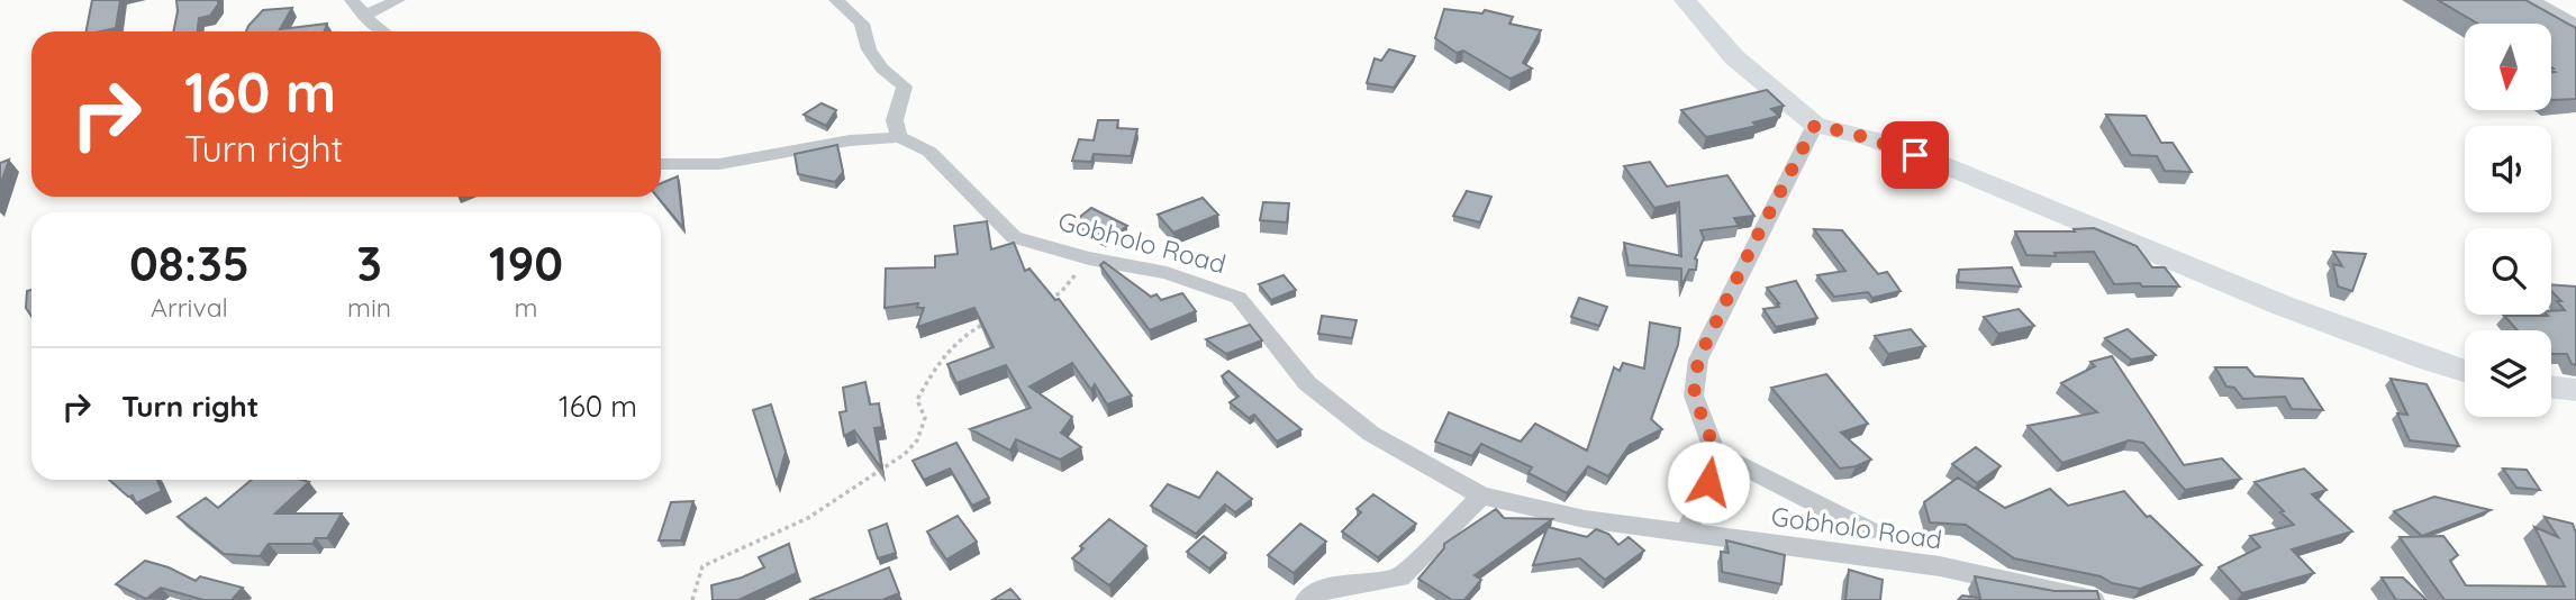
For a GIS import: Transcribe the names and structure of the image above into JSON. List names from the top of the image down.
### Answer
{
  "streets": {
    "street": ["Gobholo Road"]
  },
  "north": "bottom",
  "page": {
    "turn": ["160 m", "Turn right"],
    "eta": [
      "08:35",
      "Arrival",
      "3",
      "min",
      "190",
      "m"
    ],
    "list": [
      {
        "name": "Turn right",
        "value": "160 m"
      }
    ]
  }
}
